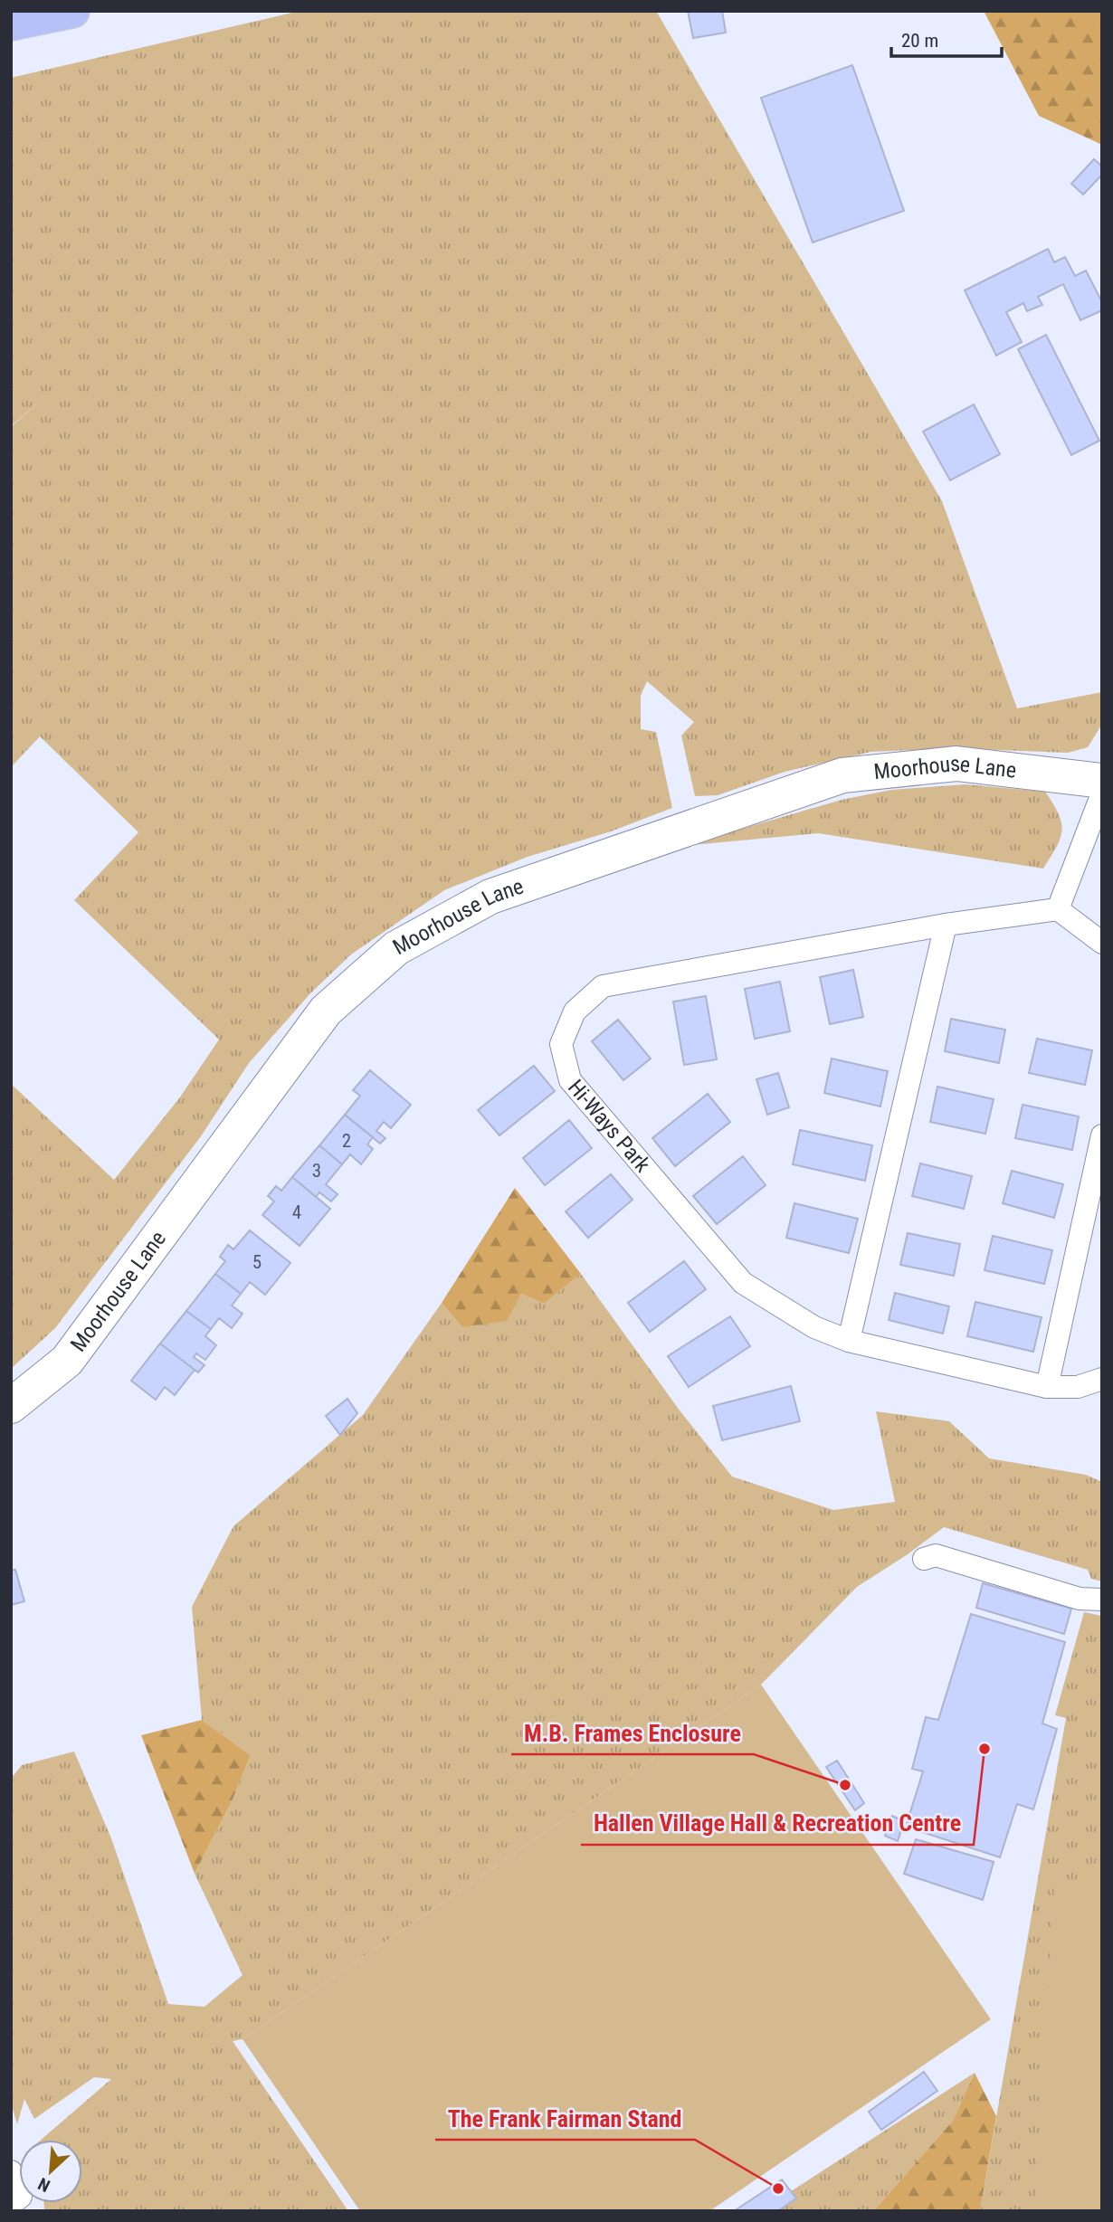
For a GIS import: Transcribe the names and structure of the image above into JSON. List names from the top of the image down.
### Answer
{
  "streets": {
    "street": ["Moorhouse Lane"],
    "lane": ["Hi-Ways Park"]
  },
  "places": ["Hallen Village Hall & Recreation Centre", "M.B. Frames Enclosure", "The Frank Fairman Stand"],
  "house_numbers": [
    "2",
    "3",
    "4",
    "5"
  ],
  "scale_bar": "20 m",
  "north": "bottom left"
}
